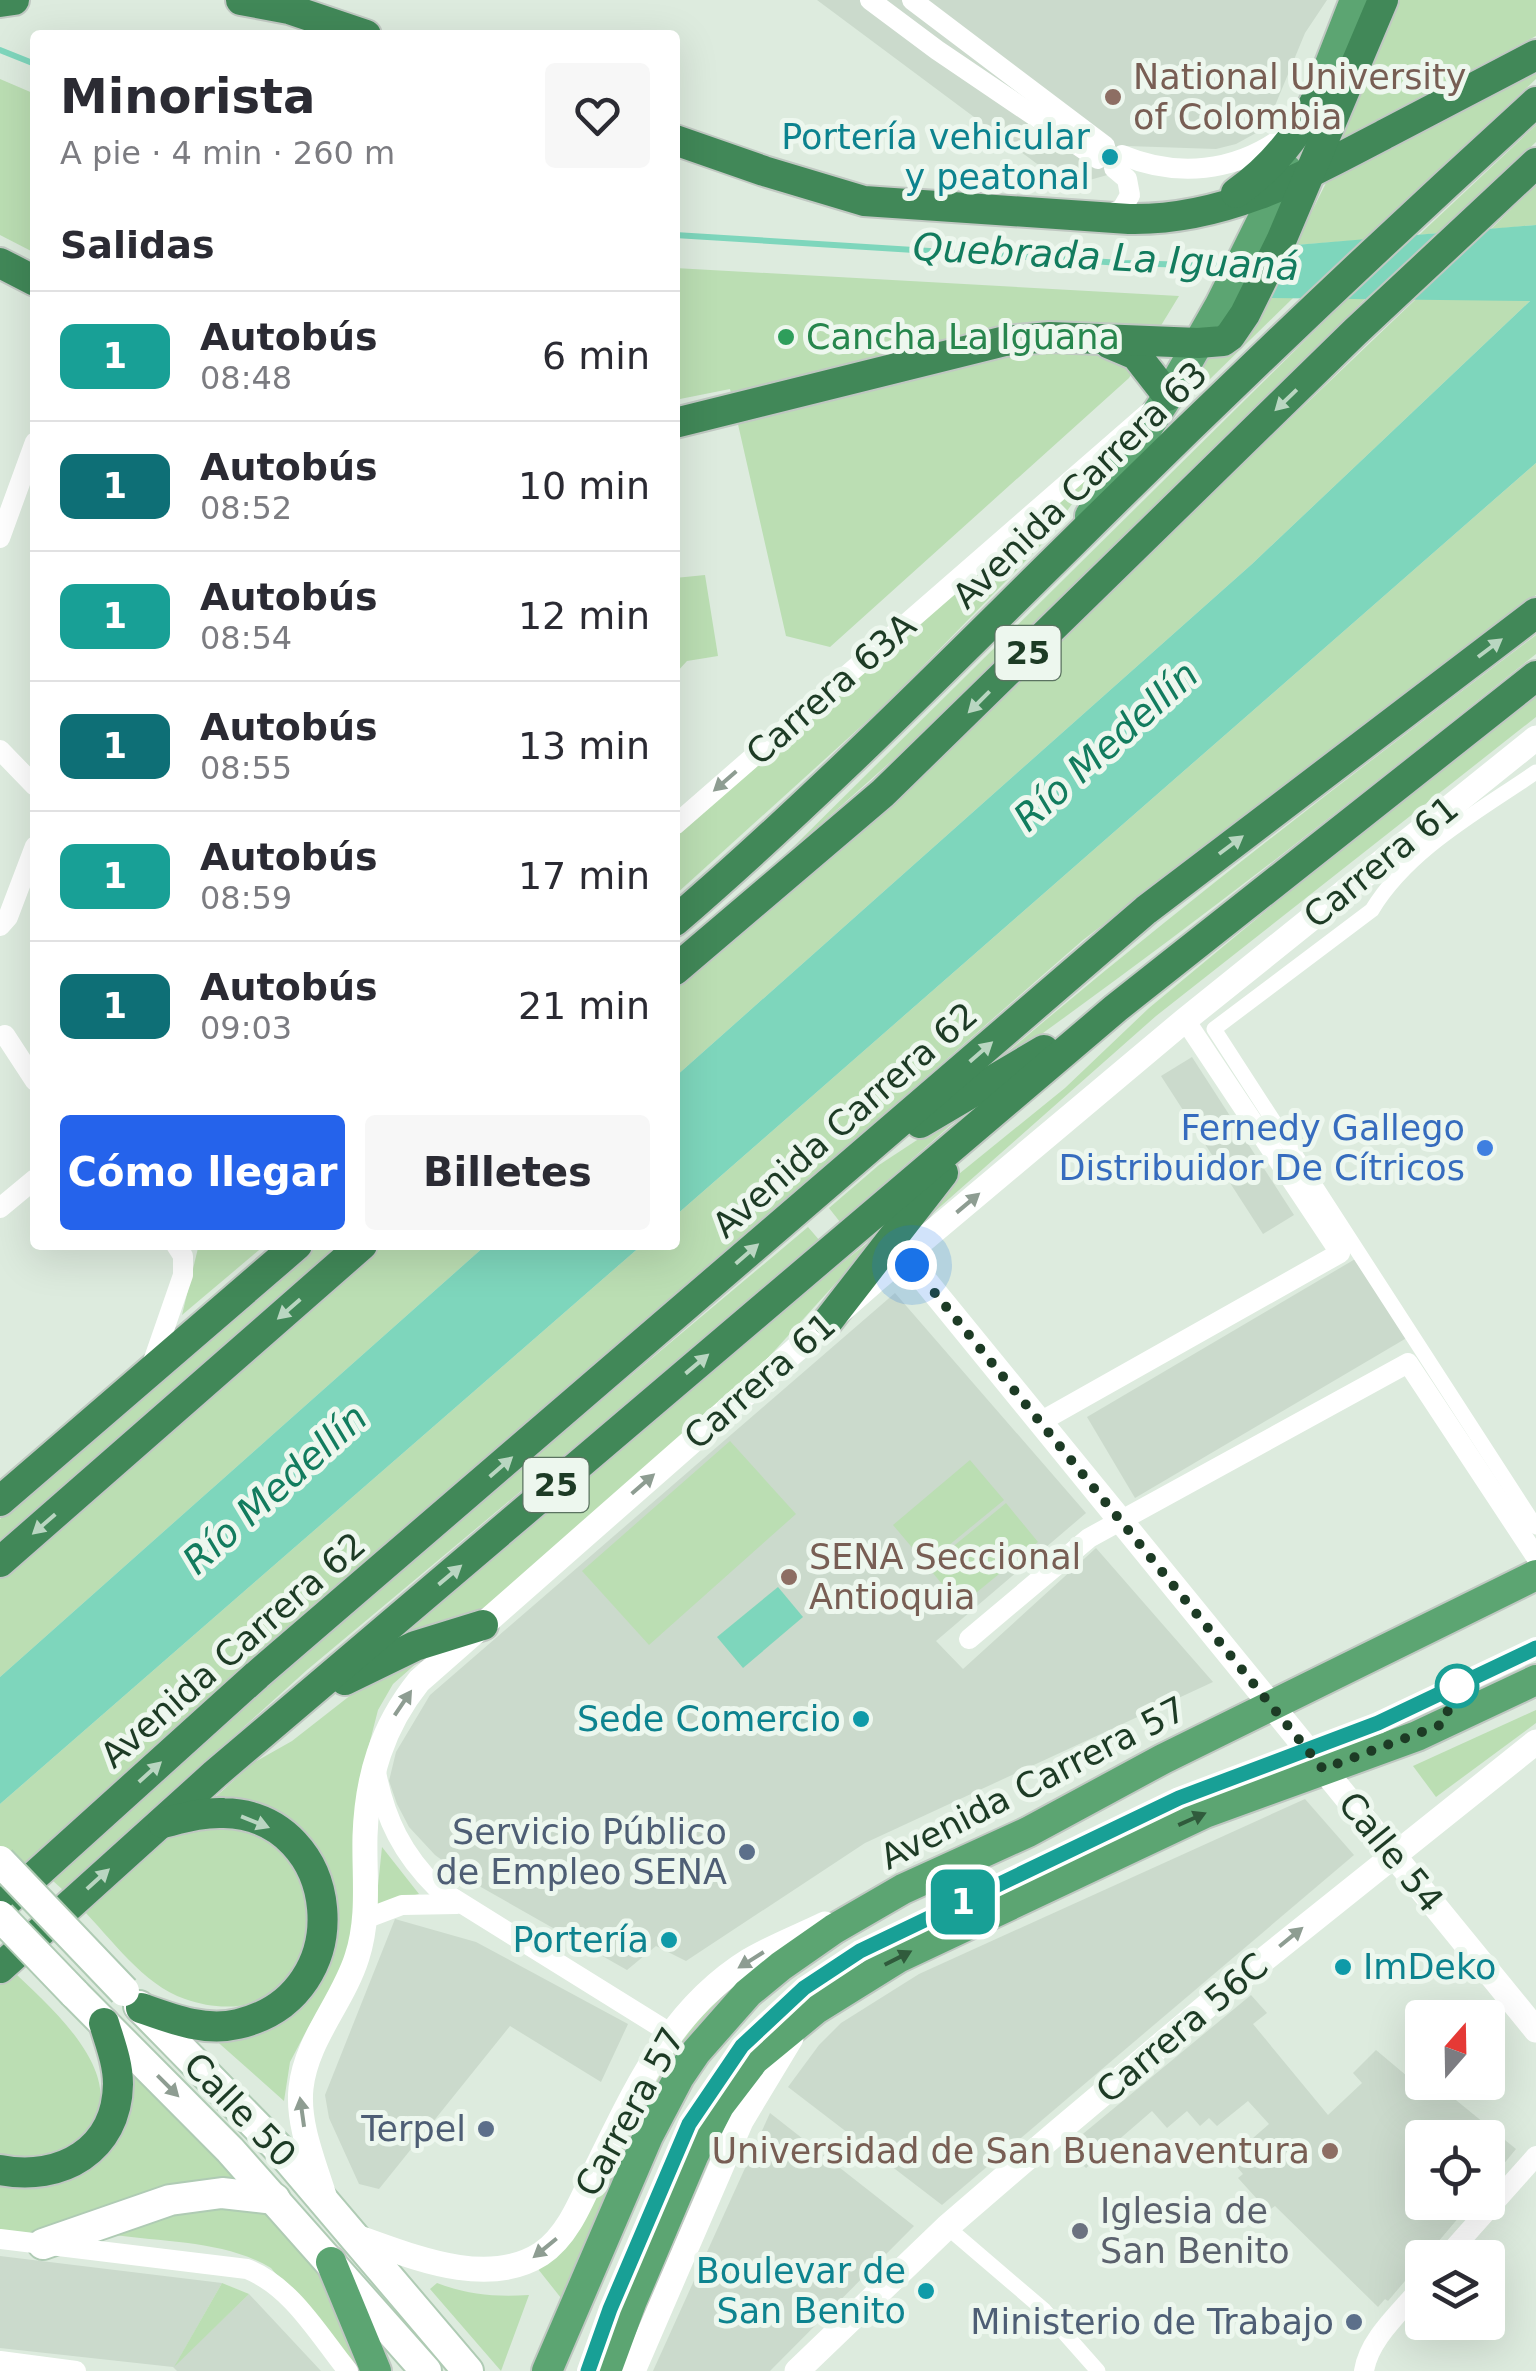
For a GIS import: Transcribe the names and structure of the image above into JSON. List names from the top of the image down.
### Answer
{
  "streets": {
    "highway": ["Avenida Carrera 63", "25", "Avenida Carrera 62"],
    "main road": ["Avenida Carrera 57", "Calle 50"],
    "street": [
      "Carrera 63A",
      "Carrera 61",
      "Calle 54",
      "Carrera 56C",
      "Carrera 57"
    ]
  },
  "crossings": [
    ["Carrera 61", "Calle 54"],
    ["Carrera 61", "Calle 50"],
    ["Avenida Carrera 57", "Calle 54"],
    ["Avenida Carrera 57", "Carrera 57"],
    ["Calle 54", "Carrera 56C"],
    ["Calle 50", "Carrera 57"]
  ],
  "one_way": [
    "Carrera 63A",
    "Carrera 61",
    "Carrera 56C",
    "Carrera 57"
  ],
  "water": ["Quebrada La Iguaná", "Río Medellín"],
  "places": [
    "National University of Colombia",
    "Portería vehicular y peatonal",
    "Cancha La Iguana",
    "Fernedy Gallego Distribuidor De Cítricos",
    "SENA Seccional Antioquia",
    "Sede Comercio",
    "Servicio Público de Empleo SENA",
    "Portería",
    "ImDeko",
    "Terpel",
    "Universidad de San Buenaventura",
    "Iglesia de San Benito",
    "Boulevar de San Benito",
    "Ministerio de Trabajo"
  ],
  "lines": ["bus line 1"],
  "north": "top",
  "page": {
    "on_map": "1",
    "heading": [
      ["Minorista", "A pie · 4 min · 260 m"],
      "Salidas"
    ],
    "list": [
      {
        "mark": "1",
        "name": "Autobús",
        "note": "08:48",
        "value": "6 min"
      },
      {
        "mark": "1",
        "name": "Autobús",
        "note": "08:52",
        "value": "10 min"
      },
      {
        "mark": "1",
        "name": "Autobús",
        "note": "08:54",
        "value": "12 min"
      },
      {
        "mark": "1",
        "name": "Autobús",
        "note": "08:55",
        "value": "13 min"
      },
      {
        "mark": "1",
        "name": "Autobús",
        "note": "08:59",
        "value": "17 min"
      },
      {
        "mark": "1",
        "name": "Autobús",
        "note": "09:03",
        "value": "21 min"
      }
    ],
    "buttons": ["Cómo llegar", "Billetes"]
  }
}
